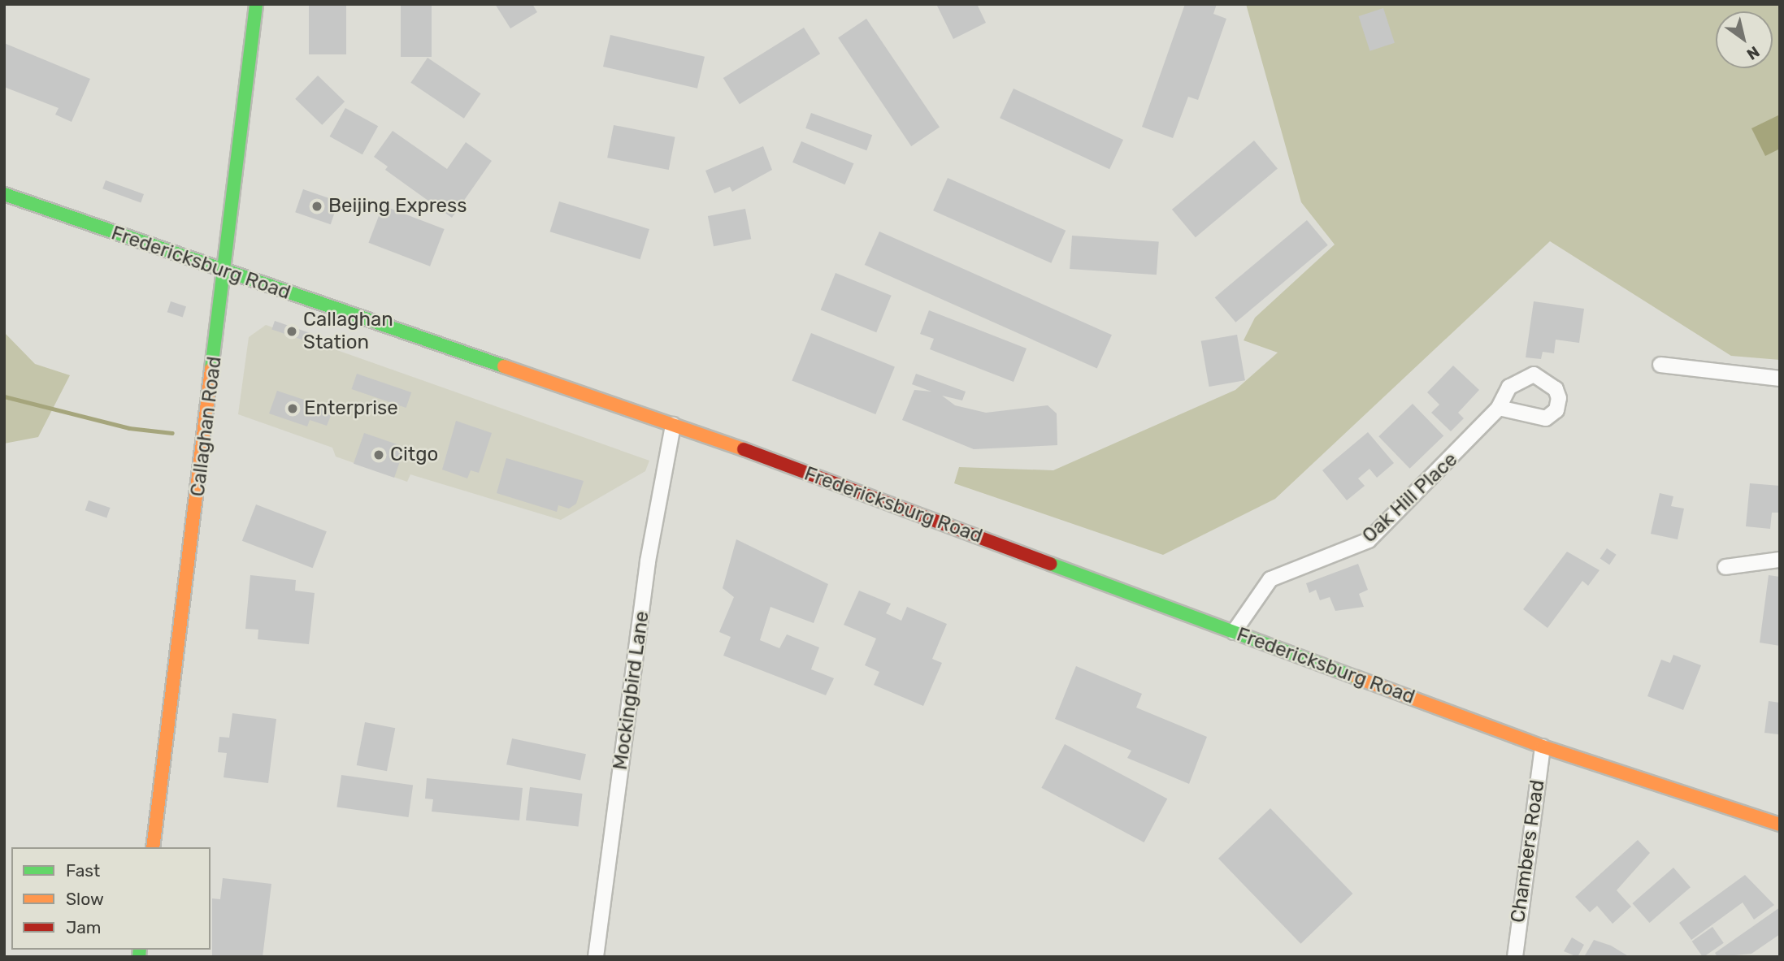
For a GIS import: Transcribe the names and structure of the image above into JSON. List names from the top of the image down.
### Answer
{
  "streets": {
    "main road": ["Fredericksburg Road", "Callaghan Road"],
    "street": ["Oak Hill Place", "Mockingbird Lane", "Chambers Road"]
  },
  "crossings": [
    ["Fredericksburg Road", "Callaghan Road"],
    ["Fredericksburg Road", "Oak Hill Place"],
    ["Fredericksburg Road", "Mockingbird Lane"],
    ["Fredericksburg Road", "Chambers Road"]
  ],
  "places": [
    "Beijing Express",
    "Callaghan Station",
    "Enterprise",
    "Citgo"
  ],
  "legend": ["Fast", "Slow", "Jam"],
  "north": "bottom right"
}
